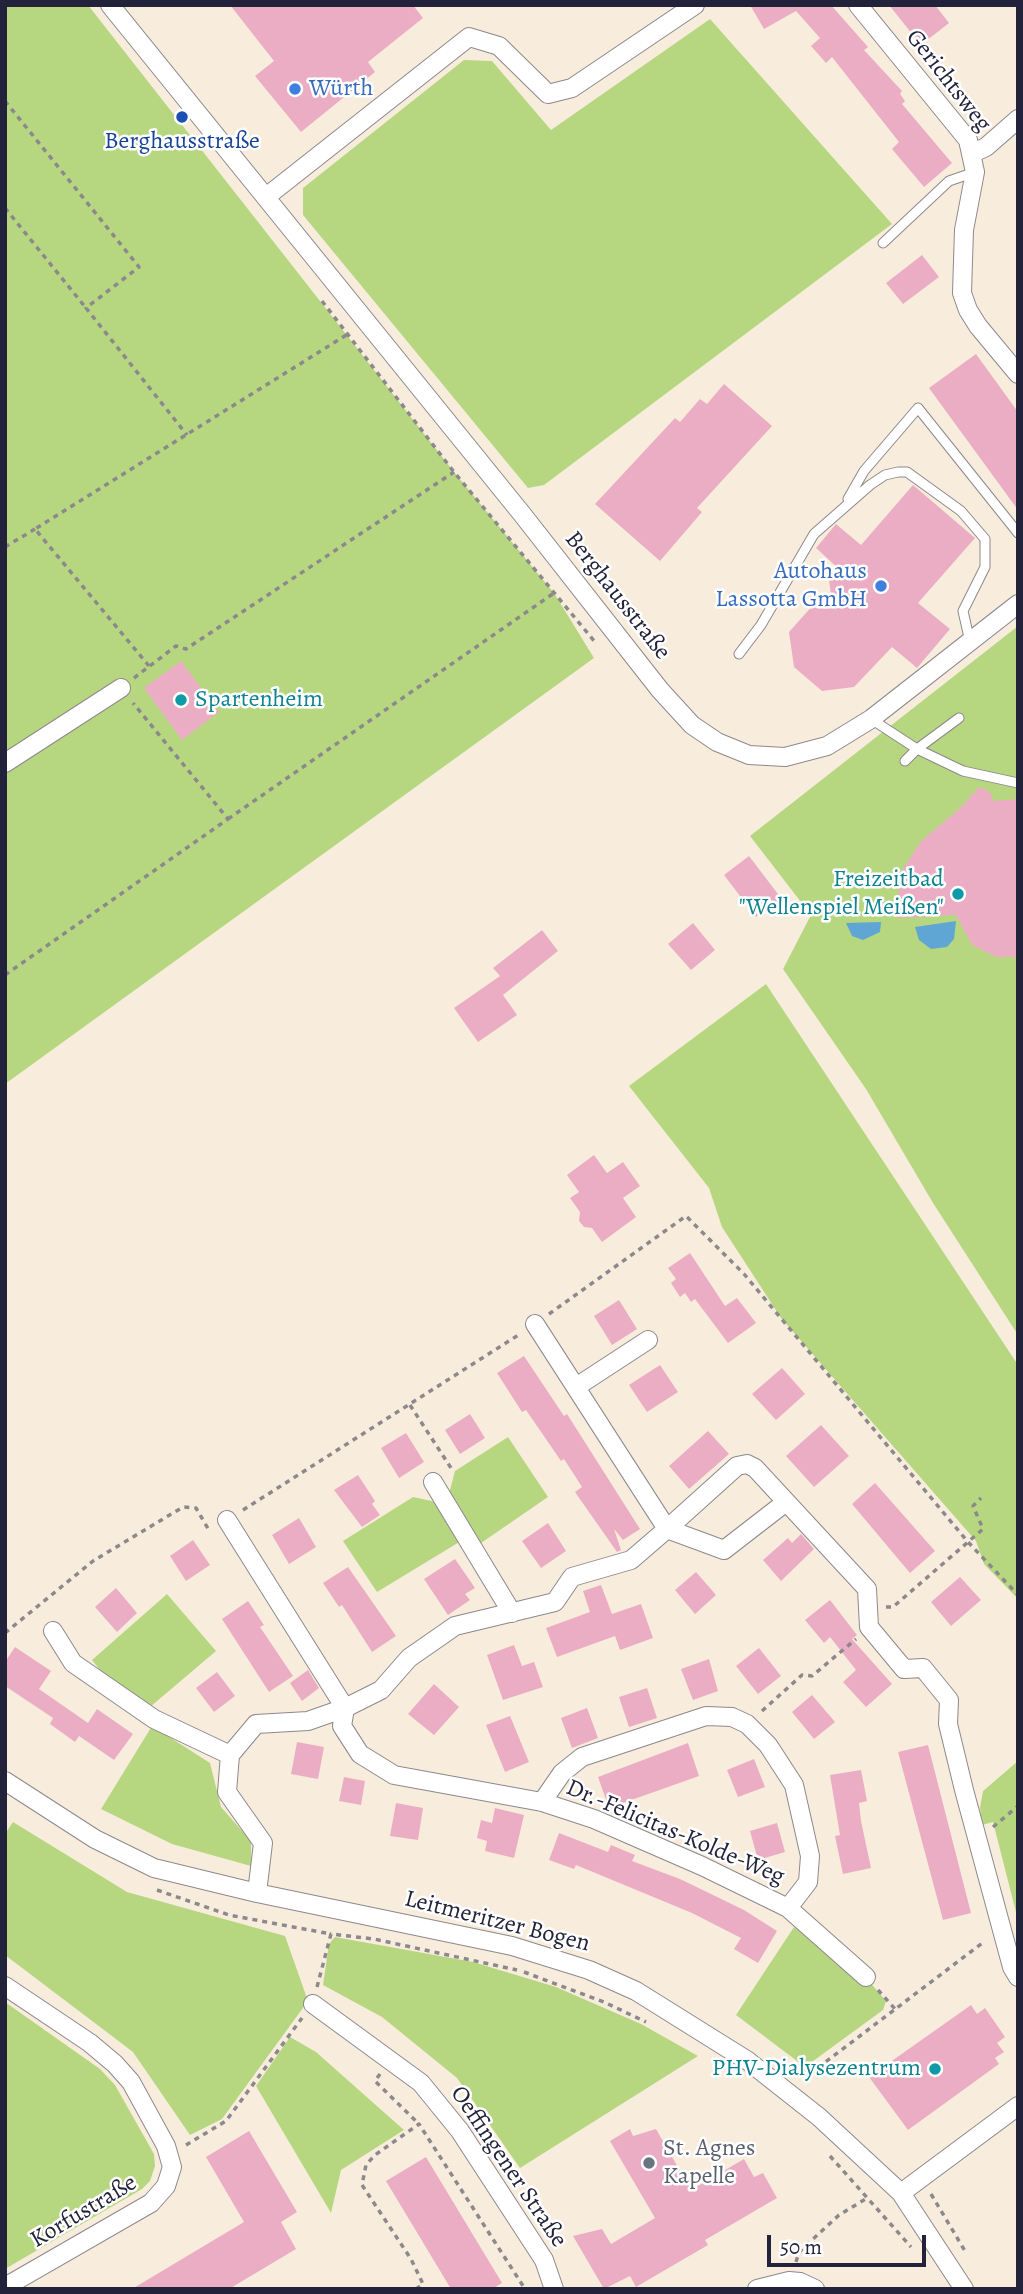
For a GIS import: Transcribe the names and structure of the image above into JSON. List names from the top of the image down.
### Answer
{
  "streets": {
    "street": [
      "Gerichtsweg",
      "Berghausstraße",
      "Dr.-Felicitas-Kolde-Weg",
      "Leitmeritzer Bogen",
      "Oeffingener Straße",
      "Korfustraße"
    ]
  },
  "places": [
    "Würth",
    "Berghausstraße",
    "Autohaus Lassotta GmbH",
    "Spartenheim",
    "Freizeitbad \"Wellenspiel Meißen\"",
    "PHV-Dialysezentrum",
    "St. Agnes Kapelle"
  ],
  "scale_bar": "50 m"
}
